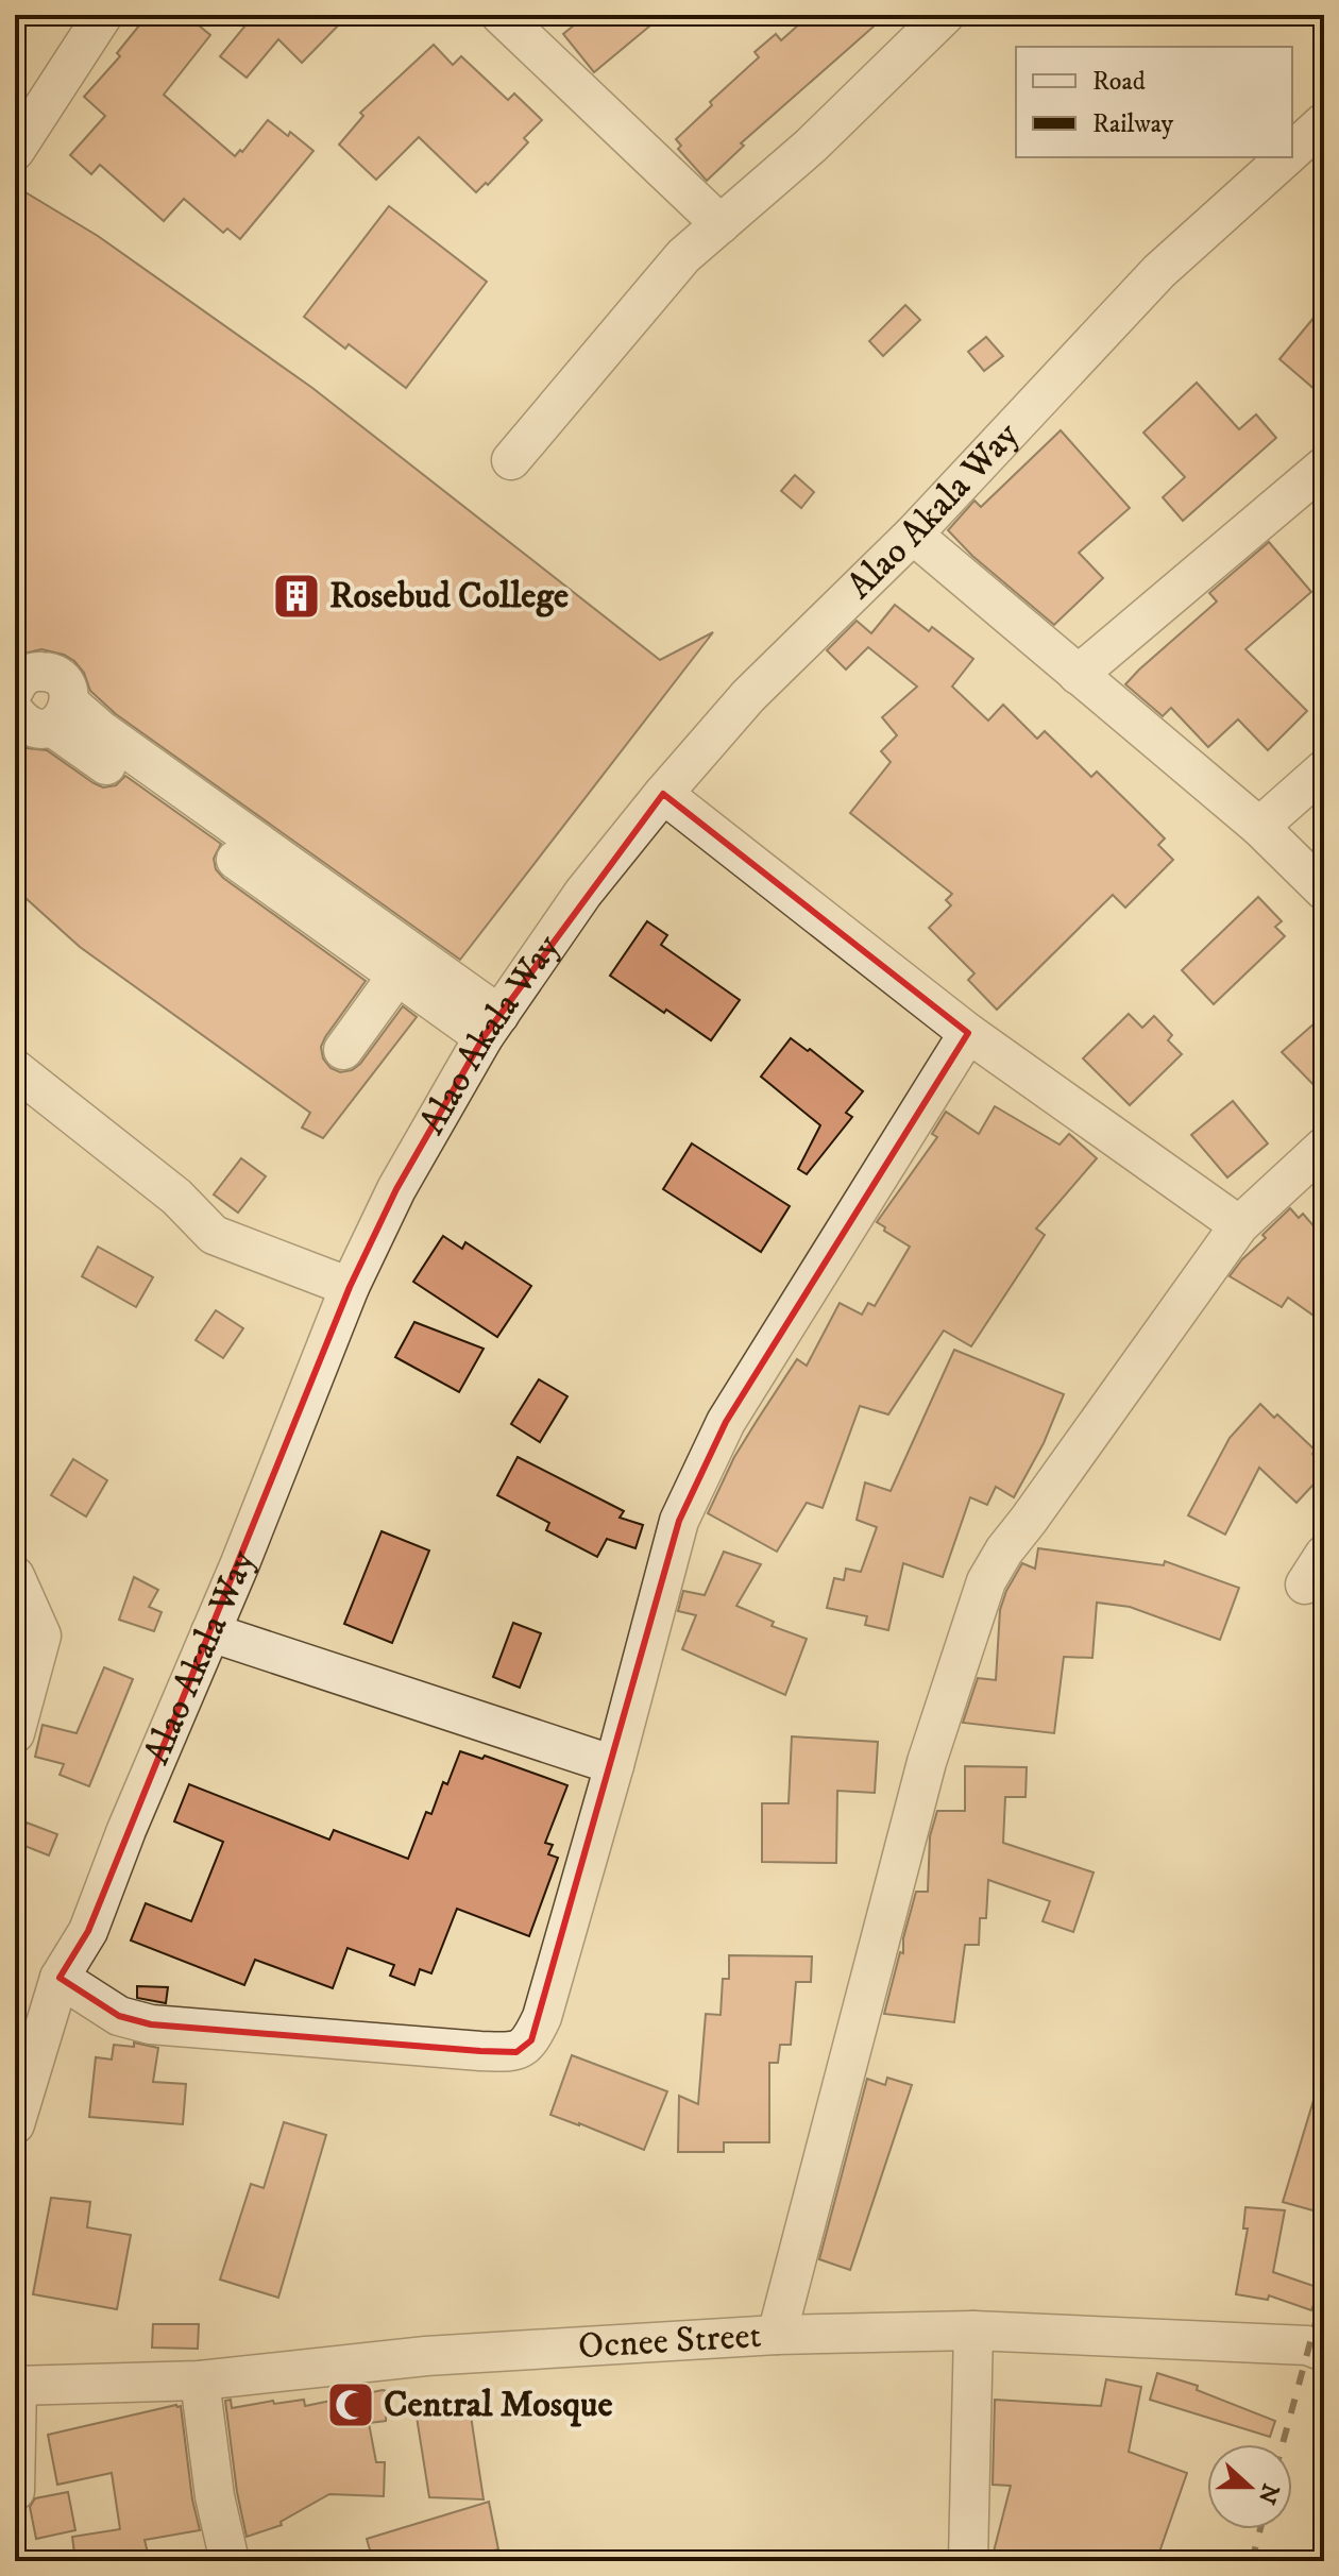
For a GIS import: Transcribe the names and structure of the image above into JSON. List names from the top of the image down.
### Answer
{
  "streets": {
    "street": ["Alao Akala Way", "Ocnee Street"]
  },
  "places": {
    "building": ["Rosebud College"],
    "mosque": ["Central Mosque"]
  },
  "legend": ["Road", "Railway"],
  "north": "right"
}
